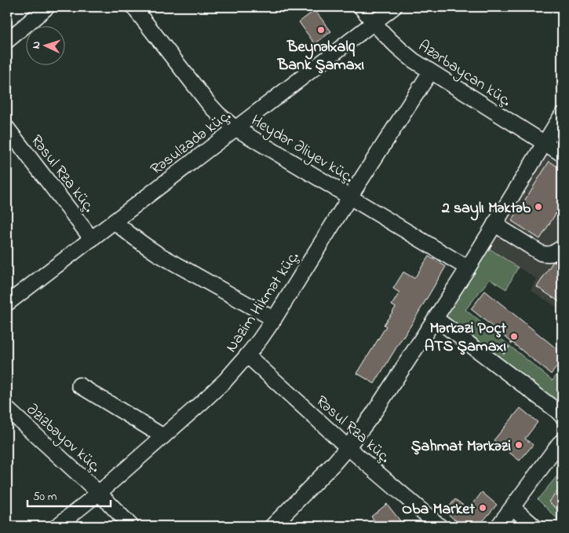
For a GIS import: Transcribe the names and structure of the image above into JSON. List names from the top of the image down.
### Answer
{
  "streets": {
    "street": [
      "Azərbaycan küç.",
      "Rəsulzadə küç.",
      "Heydər Əliyev küç.",
      "Rəsul Rza küç.",
      "Nazim Hikmət küç.",
      "Əzizbəyov küç."
    ]
  },
  "crossings": [
    ["Azərbaycan küç.", "Rəsulzadə küç."],
    ["Azərbaycan küç.", "Nazim Hikmət küç."],
    ["Rəsulzadə küç.", "Heydər Əliyev küç."],
    ["Rəsulzadə küç.", "Rəsul Rza küç."],
    ["Heydər Əliyev küç.", "Nazim Hikmət küç."],
    ["Rəsul Rza küç.", "Nazim Hikmət küç."],
    ["Nazim Hikmət küç.", "Əzizbəyov küç."]
  ],
  "places": [
    "Beynəlxalq Bank Şamaxı",
    "2 saylı Məktəb",
    "Mərkəzi Poçt ATS Şamaxı",
    "Şahmat Mərkəzi",
    "Oba Market"
  ],
  "scale_bar": "50 m",
  "north": "left"
}
